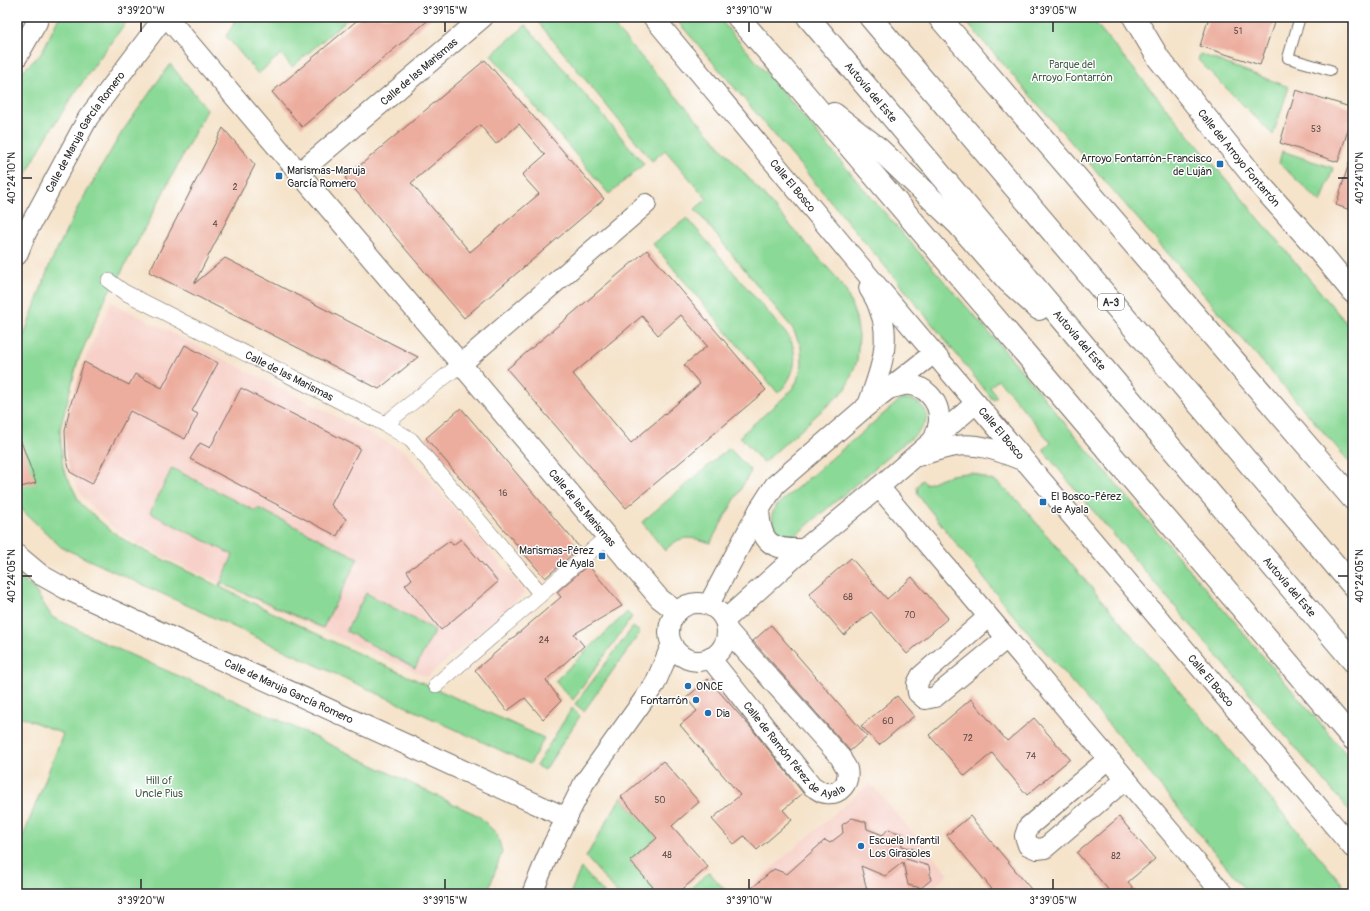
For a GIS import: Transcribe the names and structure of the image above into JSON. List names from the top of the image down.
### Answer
{
  "streets": {
    "main road": ["Autovía del Este", "Calle del Arroyo Fontarrón", "A-3"],
    "street": [
      "Calle de las Marismas",
      "Calle de Maruja García Romero",
      "Calle El Bosco",
      "Calle de Ramón Pérez de Ayala"
    ]
  },
  "crossings": [
    ["Calle de las Marismas", "Calle de Maruja García Romero"],
    ["Calle de las Marismas", "Calle de Ramón Pérez de Ayala"]
  ],
  "parks": ["Parque del Arroyo Fontarrón", "Hill of Uncle Pius"],
  "places": {
    "transit": [
      "Arroyo Fontarrón-Francisco de Luján",
      "Marismas-Maruja García Romero",
      "El Bosco-Pérez de Ayala",
      "Marismas-Pérez de Ayala"
    ],
    "other": [
      "ONCE",
      "Fontarrón",
      "Dia",
      "Escuela Infantil Los Girasoles"
    ]
  },
  "house_numbers": [
    "51",
    "53",
    "2",
    "4",
    "16",
    "68",
    "70",
    "24",
    "60",
    "72",
    "74",
    "50",
    "48",
    "82"
  ],
  "coordinates": [
    "3°39'20\"W",
    "3°39'15\"W",
    "3°39'10\"W",
    "3°39'05\"W",
    "40°24'10\"N",
    "40°24'05\"N"
  ]
}
